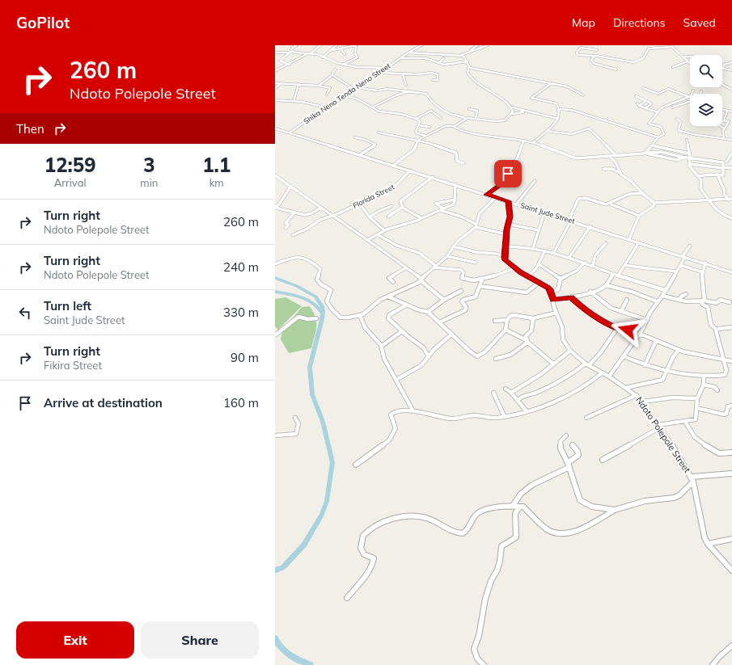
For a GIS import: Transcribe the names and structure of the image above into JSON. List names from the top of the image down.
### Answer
{
  "streets": {
    "street": [
      "Shika Neno Tenda Neno Street",
      "Florida Street",
      "Saint Jude Street",
      "Ndoto Polepole Street"
    ]
  },
  "crossings": [
    ["Shika Neno Tenda Neno Street", "Saint Jude Street"],
    ["Florida Street", "Saint Jude Street"]
  ],
  "page": {
    "header": "GoPilot",
    "nav": ["Map", "Directions", "Saved"],
    "turn": ["260 m", "Ndoto Polepole Street"],
    "then": "Then",
    "eta": [
      "12:59",
      "Arrival",
      "3",
      "min",
      "1.1",
      "km"
    ],
    "list": [
      {
        "name": "Turn right",
        "note": "Ndoto Polepole Street",
        "value": "260 m"
      },
      {
        "name": "Turn right",
        "note": "Ndoto Polepole Street",
        "value": "240 m"
      },
      {
        "name": "Turn left",
        "note": "Saint Jude Street",
        "value": "330 m"
      },
      {
        "name": "Turn right",
        "note": "Fikira Street",
        "value": "90 m"
      },
      {
        "name": "Arrive at destination",
        "value": "160 m"
      }
    ],
    "buttons": ["Exit", "Share"]
  }
}
